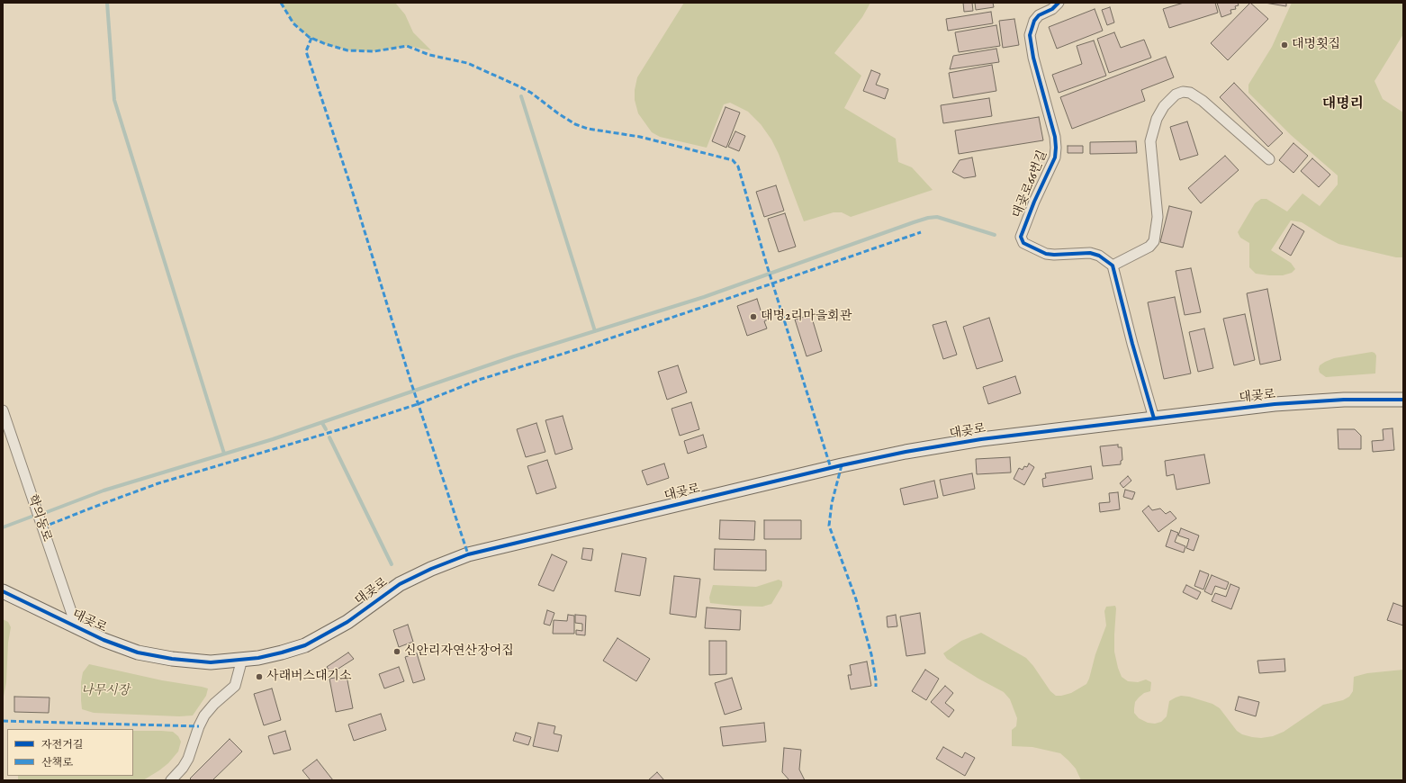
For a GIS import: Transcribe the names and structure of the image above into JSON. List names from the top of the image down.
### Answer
{
  "streets": {
    "street": ["대곶로66번길", "대곶로", "학의동로"]
  },
  "crossings": [
    ["대곶로", "학의동로"]
  ],
  "districts": ["대명리"],
  "parks": ["나무시장"],
  "places": [
    "대명횟집",
    "대명2리마을회관",
    "신안리자연산장어집",
    "사래버스대기소"
  ],
  "legend": ["자전거길", "산책로"]
}
